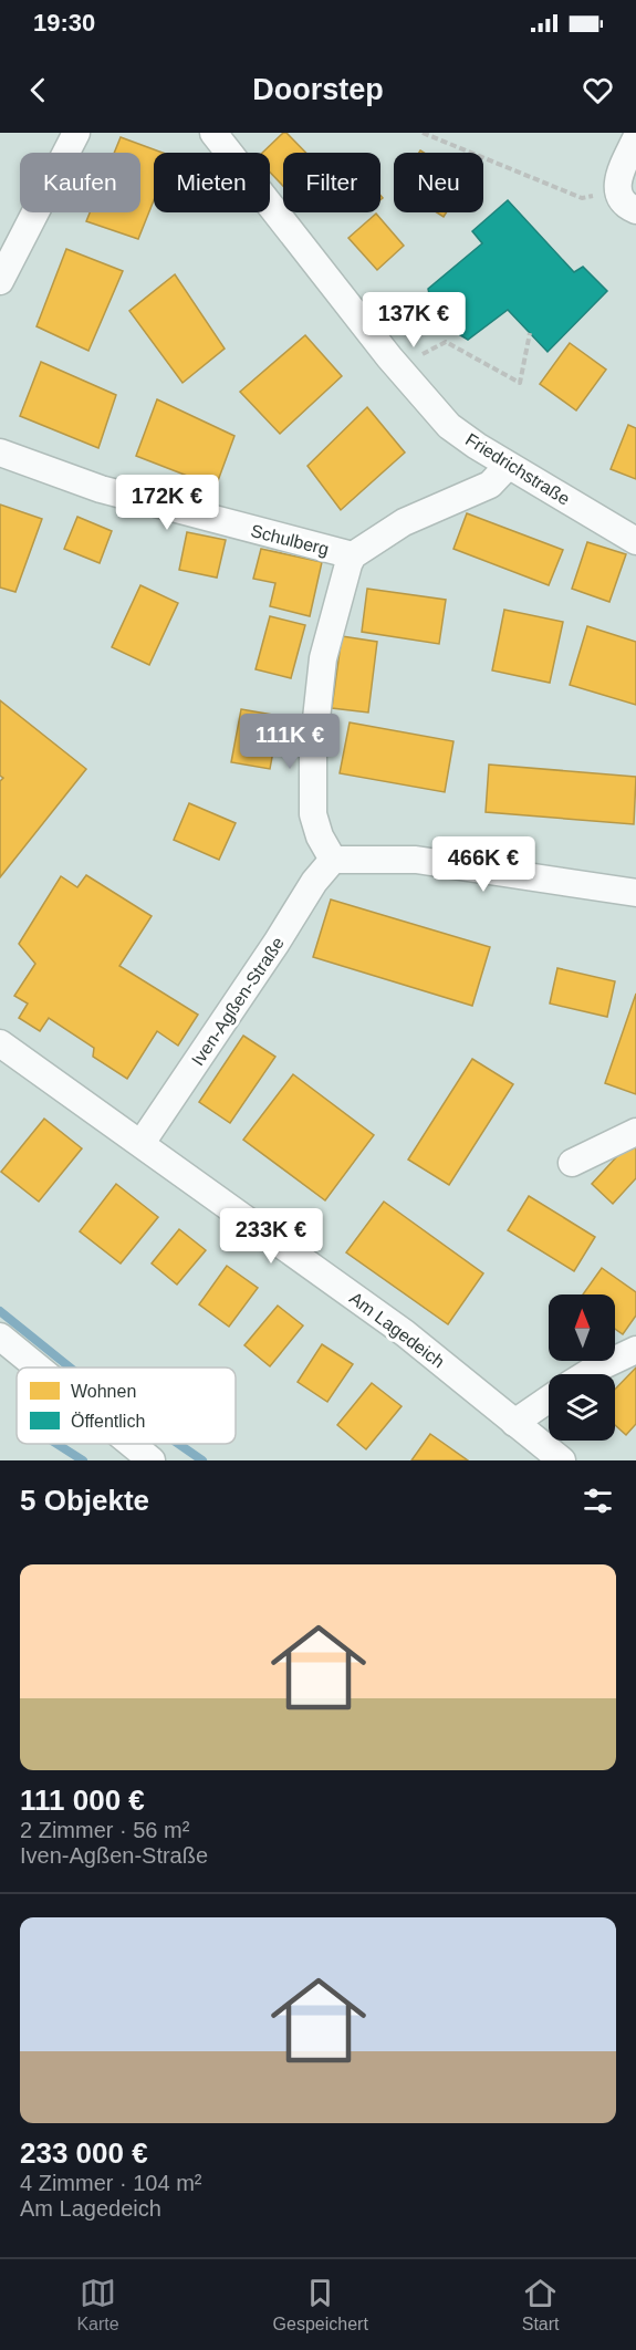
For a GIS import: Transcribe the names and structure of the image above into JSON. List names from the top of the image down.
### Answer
{
  "streets": {
    "street": [
      "Friedrichstraße",
      "Schulberg",
      "Iven-Agßen-Straße",
      "Am Lagedeich"
    ]
  },
  "crossings": [
    ["Iven-Agßen-Straße", "Am Lagedeich"]
  ],
  "legend": ["Wohnen", "Öffentlich"],
  "north": "top",
  "page": {
    "status": "19:30",
    "header": "Doorstep",
    "chip": [
      "Kaufen",
      "Mieten",
      "Filter",
      "Neu"
    ],
    "price": [
      "137K €",
      "172K €",
      "111K €",
      "466K €",
      "233K €"
    ],
    "heading": "5 Objekte",
    "list": [
      {
        "name": "111 000 €",
        "note": "2 Zimmer · 56 m² · Iven-Agßen-Straße"
      },
      {
        "name": "233 000 €",
        "note": "4 Zimmer · 104 m² · Am Lagedeich"
      }
    ],
    "tabs": ["Karte", "Gespeichert", "Start"]
  }
}
